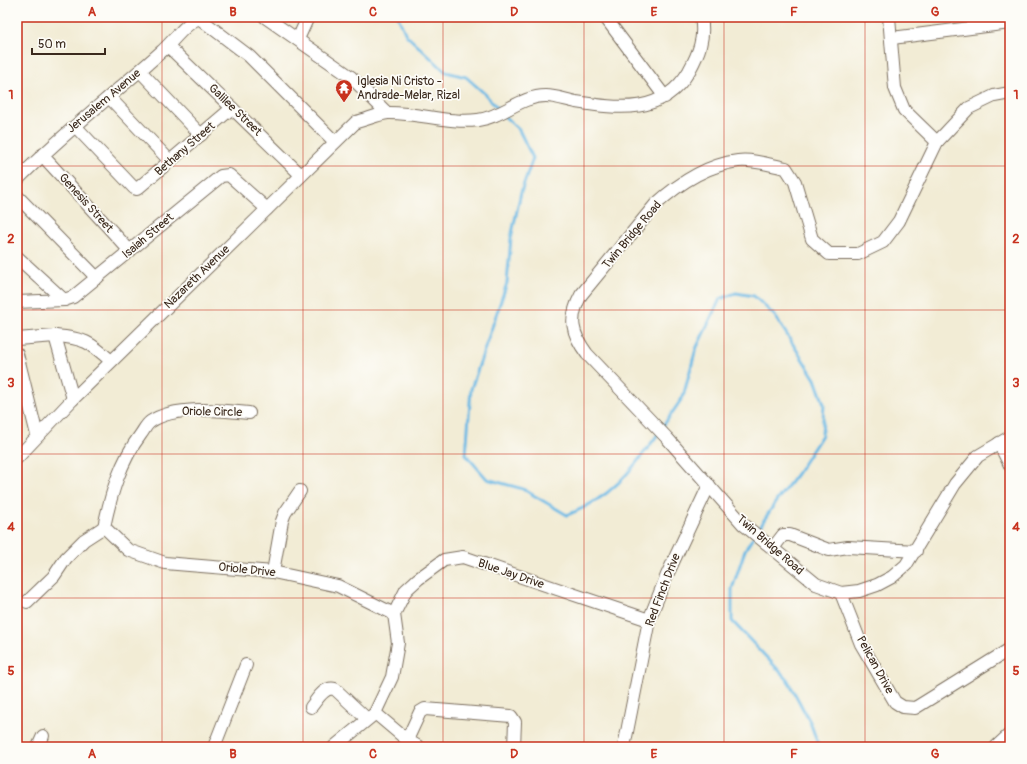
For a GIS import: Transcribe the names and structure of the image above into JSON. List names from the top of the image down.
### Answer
{
  "streets": {
    "street": [
      "Jerusalem Avenue",
      "Galilee Street",
      "Bethany Street",
      "Genesis Street",
      "Twin Bridge Road",
      "Isaiah Street",
      "Nazareth Avenue",
      "Oriole Circle",
      "Oriole Drive",
      "Blue Jay Drive",
      "Red Finch Drive",
      "Pelican Drive"
    ]
  },
  "crossings": [
    ["Jerusalem Avenue", "Galilee Street"],
    ["Jerusalem Avenue", "Bethany Street"],
    ["Jerusalem Avenue", "Genesis Street"],
    ["Jerusalem Avenue", "Nazareth Avenue"],
    ["Galilee Street", "Bethany Street"],
    ["Galilee Street", "Nazareth Avenue"],
    ["Genesis Street", "Isaiah Street"],
    ["Twin Bridge Road", "Red Finch Drive"],
    ["Twin Bridge Road", "Pelican Drive"],
    ["Isaiah Street", "Nazareth Avenue"],
    ["Oriole Circle", "Oriole Drive"],
    ["Oriole Drive", "Blue Jay Drive"],
    ["Blue Jay Drive", "Red Finch Drive"]
  ],
  "places": {
    "temple": ["Iglesia Ni Cristo - Andrade-Melar, Rizal"]
  },
  "scale_bar": "50 m",
  "grid": {
    "columns": [
      "A",
      "B",
      "C",
      "D",
      "E",
      "F",
      "G"
    ],
    "rows": [
      "1",
      "2",
      "3",
      "4",
      "5"
    ]
  }
}
